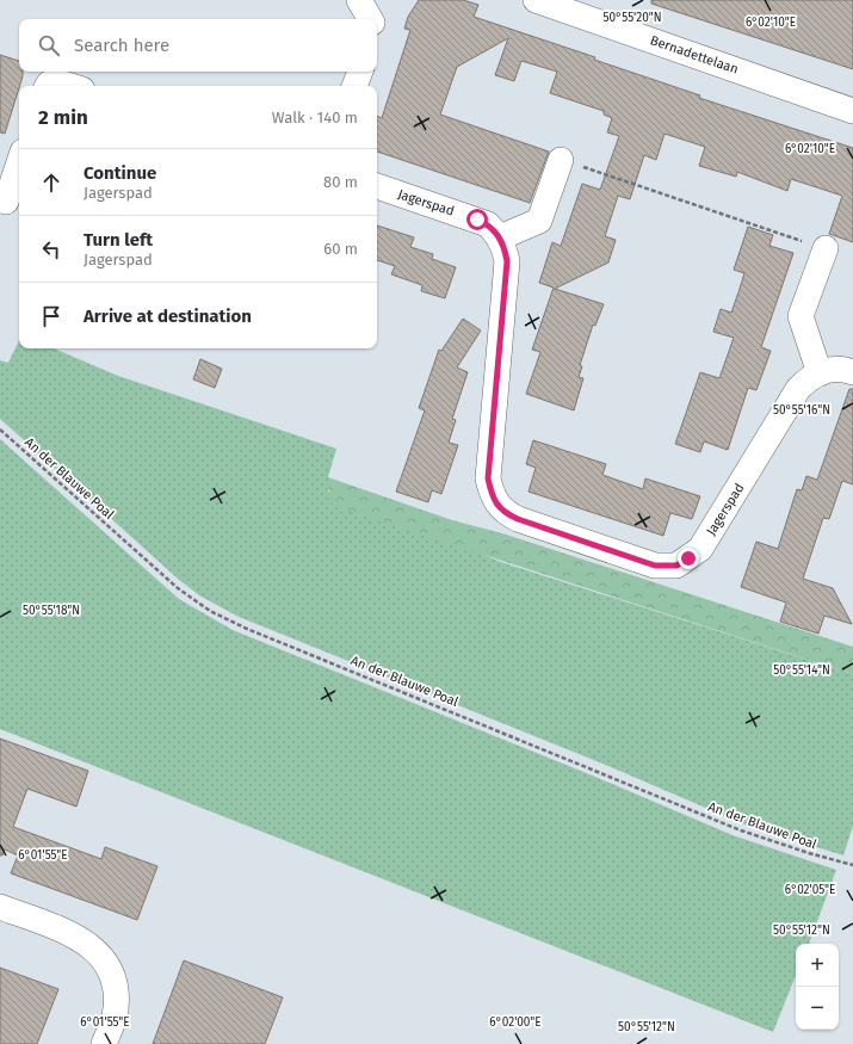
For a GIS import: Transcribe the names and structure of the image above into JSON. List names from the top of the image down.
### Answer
{
  "streets": {
    "street": ["Bernadettelaan", "Jagerspad"],
    "path": ["An der Blauwe Poal"]
  },
  "page": {
    "search": "Search here",
    "heading": ["2 min", "Walk · 140 m"],
    "list": [
      ["Continue", "Jagerspad", "80 m"],
      ["Turn left", "Jagerspad", "60 m"],
      "Arrive at destination"
    ],
    "map_buttons": ["+", "−"]
  },
  "coordinates": [
    "50°55'20\"N",
    "6°02'10\"E",
    "50°55'16\"N",
    "50°55'18\"N",
    "50°55'14\"N",
    "6°01'55\"E",
    "6°02'05\"E",
    "50°55'12\"N",
    "6°02'00\"E"
  ]
}
